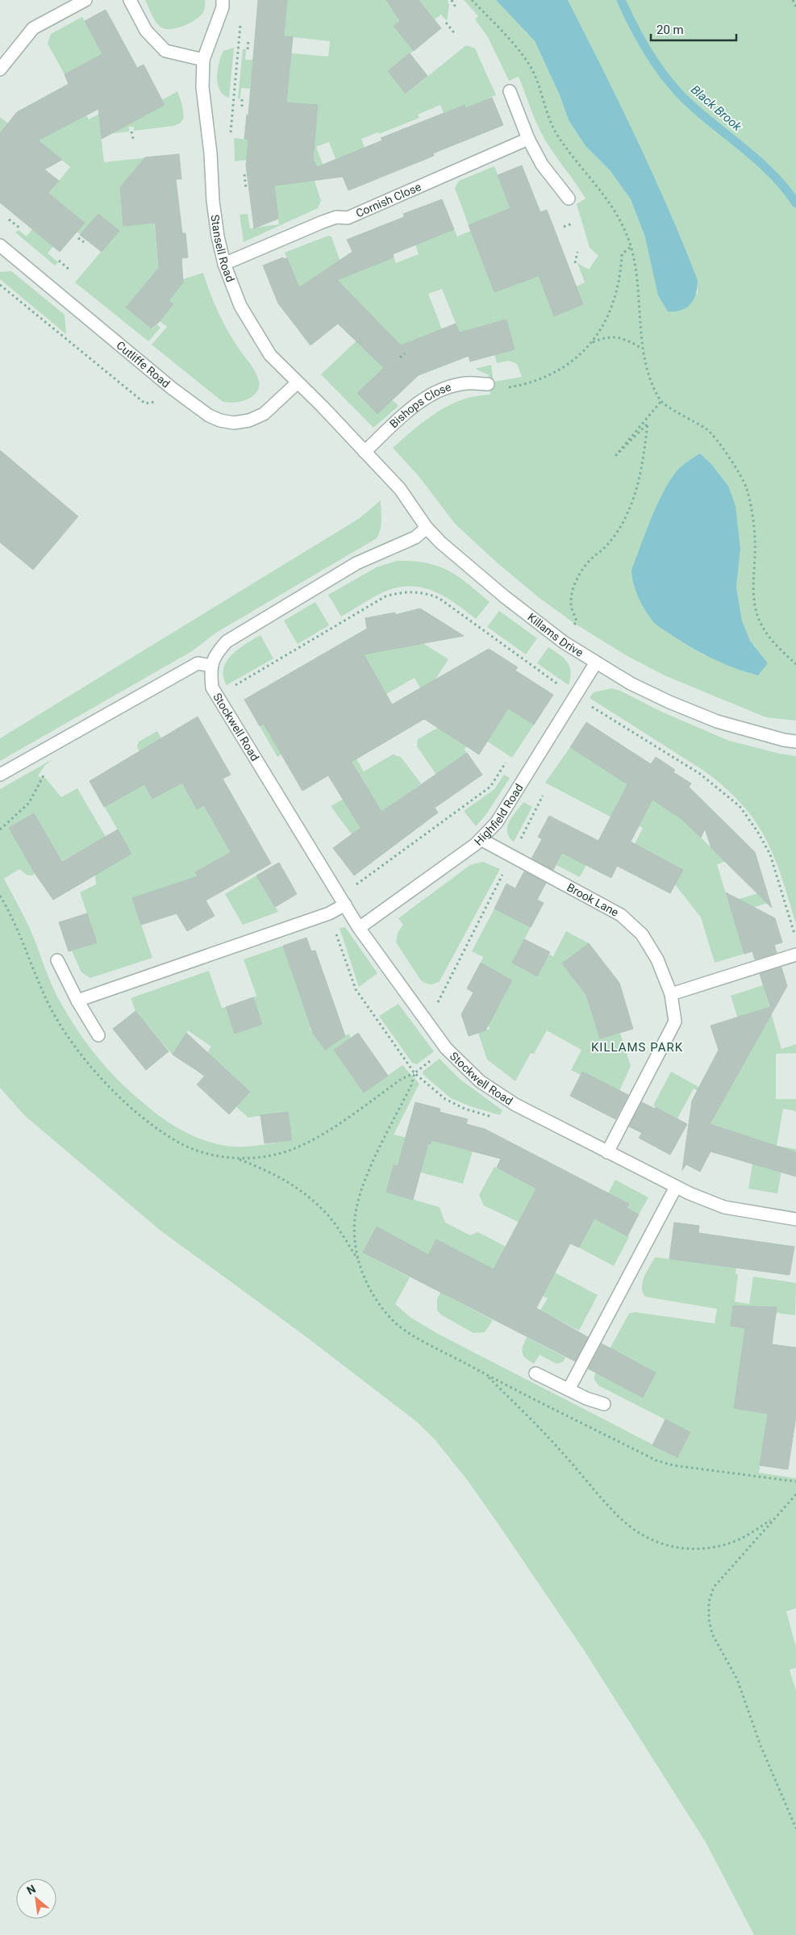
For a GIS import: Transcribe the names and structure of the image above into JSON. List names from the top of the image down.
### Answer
{
  "streets": {
    "street": [
      "Cornish Close",
      "Stansell Road",
      "Cutliffe Road",
      "Bishops Close",
      "Killams Drive",
      "Stockwell Road",
      "Highfield Road",
      "Brook Lane"
    ]
  },
  "crossings": [
    ["Cornish Close", "Stansell Road"],
    ["Stansell Road", "Cutliffe Road"],
    ["Stansell Road", "Bishops Close"],
    ["Stansell Road", "Killams Drive"],
    ["Bishops Close", "Killams Drive"],
    ["Killams Drive", "Stockwell Road"],
    ["Killams Drive", "Highfield Road"],
    ["Stockwell Road", "Highfield Road"],
    ["Stockwell Road", "Brook Lane"],
    ["Highfield Road", "Brook Lane"]
  ],
  "districts": ["KILLAMS PARK"],
  "water": ["Black Brook"],
  "scale_bar": "20 m",
  "north": "top left"
}
